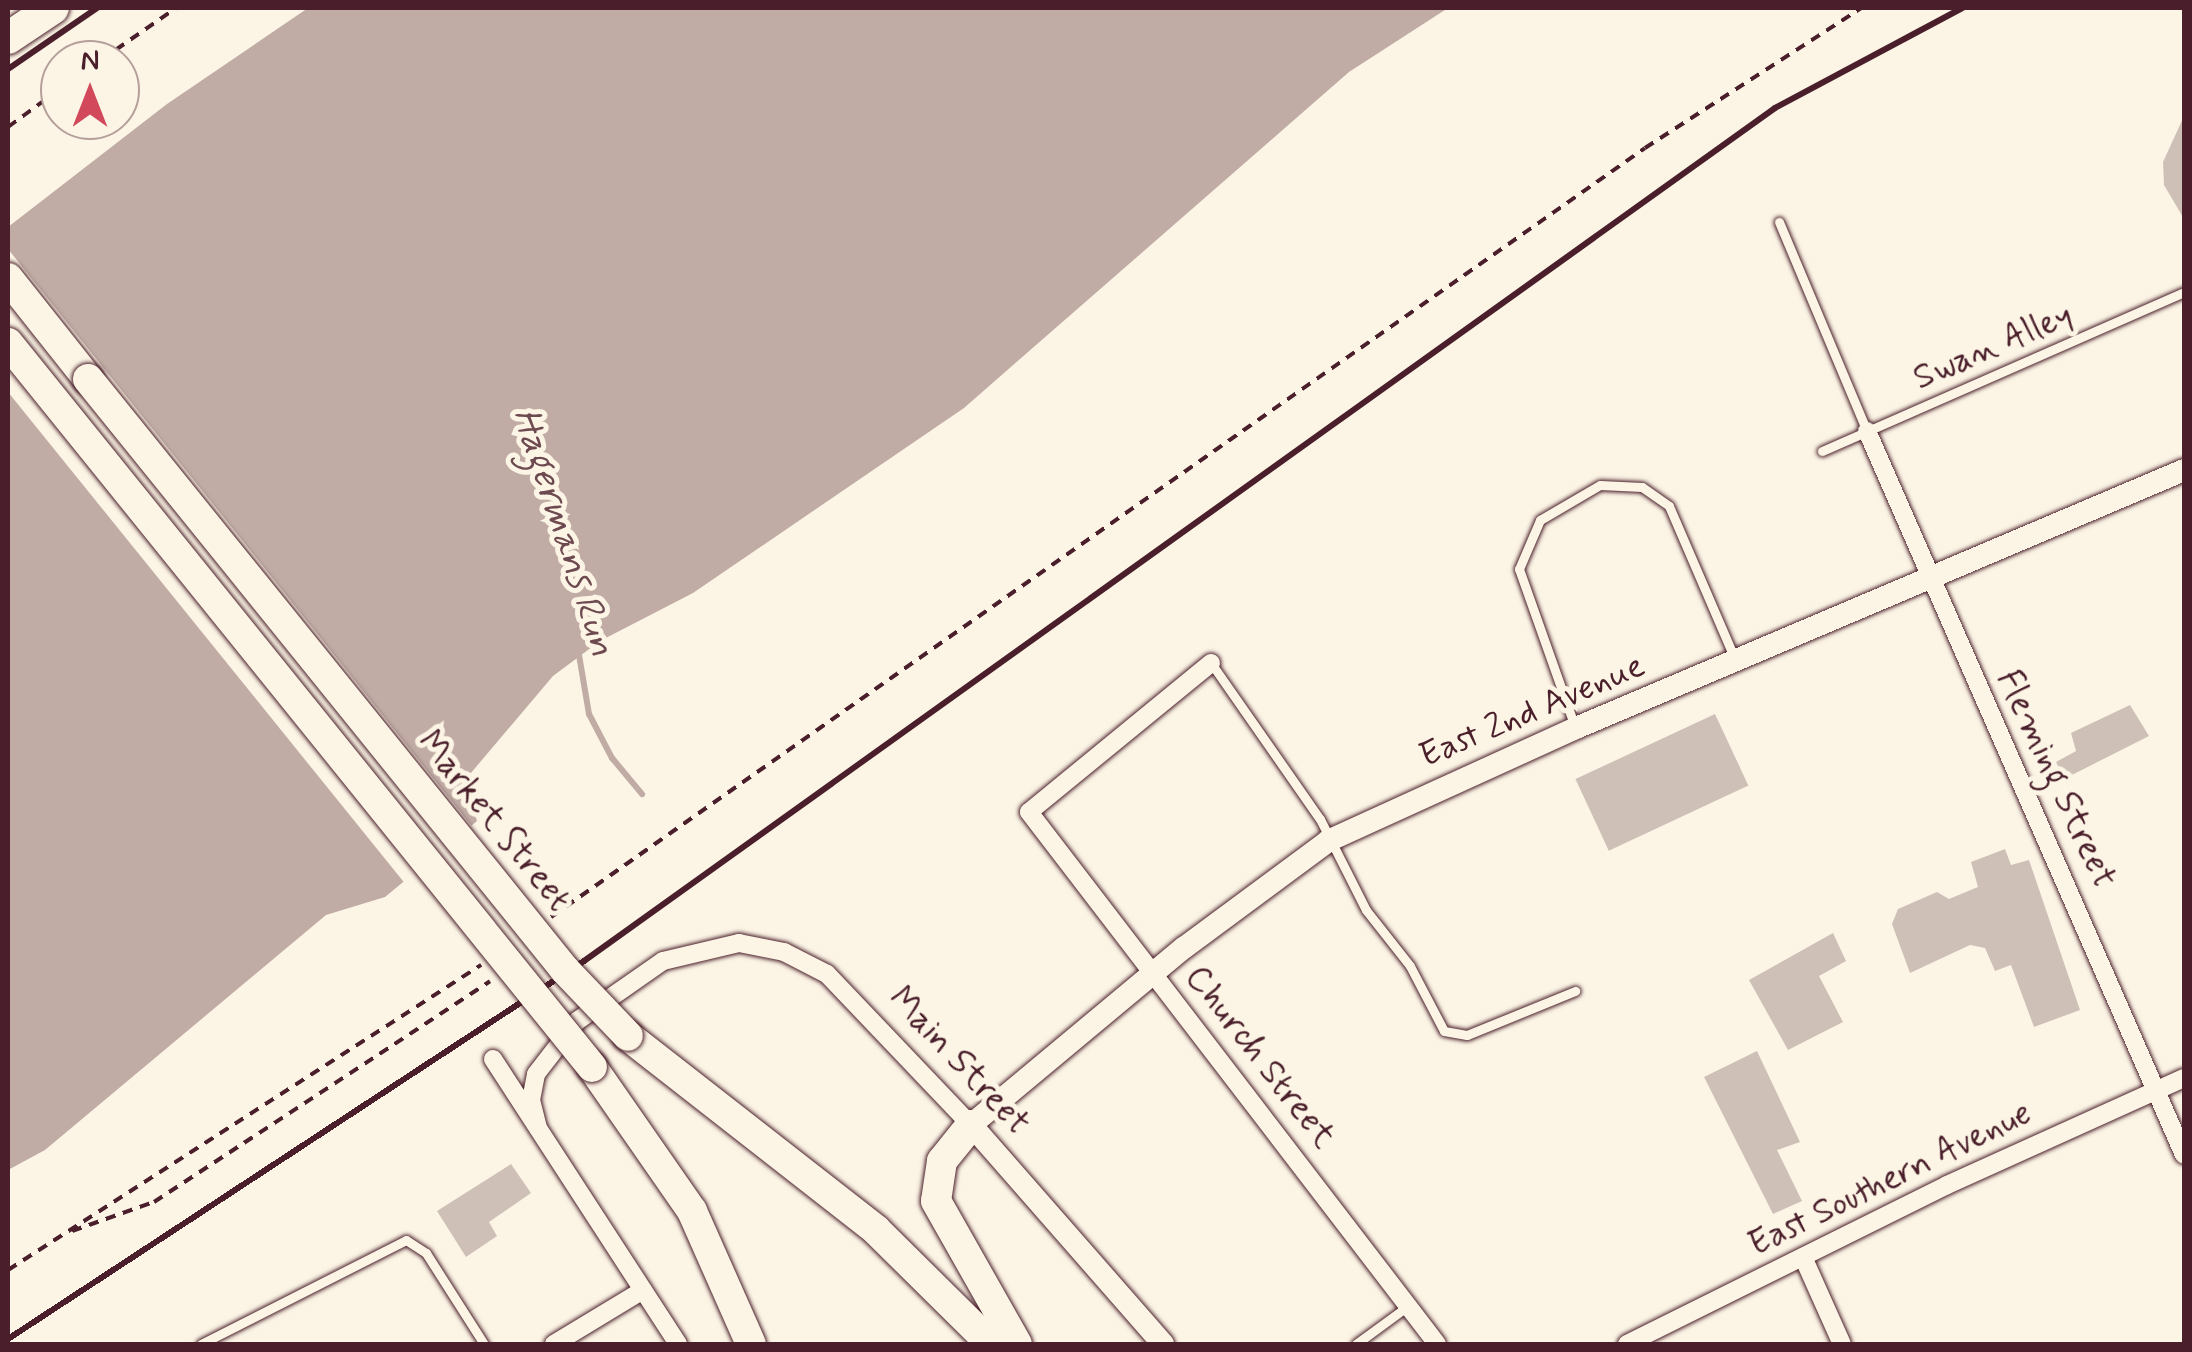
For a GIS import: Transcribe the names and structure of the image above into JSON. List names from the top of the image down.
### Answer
{
  "streets": {
    "highway": ["Market Street"],
    "street": [
      "East 2nd Avenue",
      "Fleming Street",
      "Church Street",
      "Main Street",
      "East Southern Avenue"
    ],
    "lane": ["Swan Alley"]
  },
  "crossings": [
    ["Swan Alley", "Fleming Street"],
    ["East 2nd Avenue", "Fleming Street"],
    ["East 2nd Avenue", "Church Street"],
    ["East 2nd Avenue", "Main Street"],
    ["Fleming Street", "East Southern Avenue"]
  ],
  "water": ["Hagermans Run"],
  "north": "top"
}
